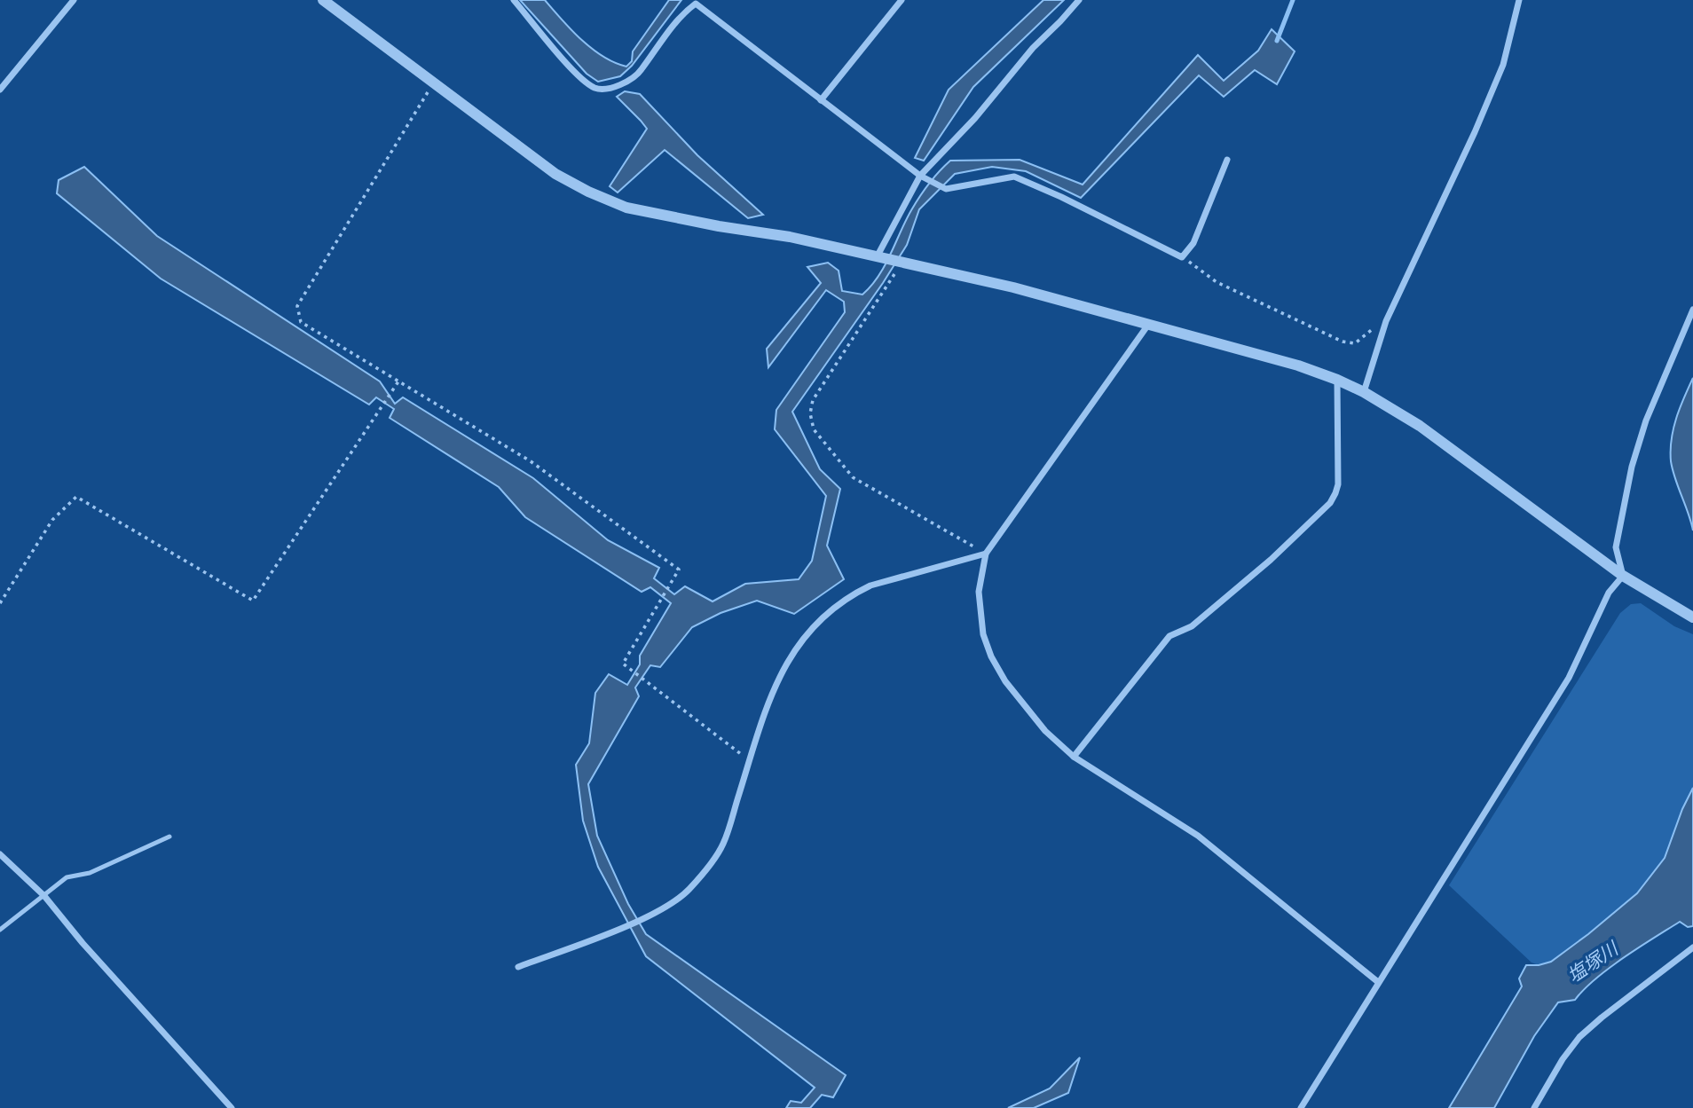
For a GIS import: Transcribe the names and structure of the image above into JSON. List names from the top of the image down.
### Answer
{
  "water": ["塩塚川"]
}
